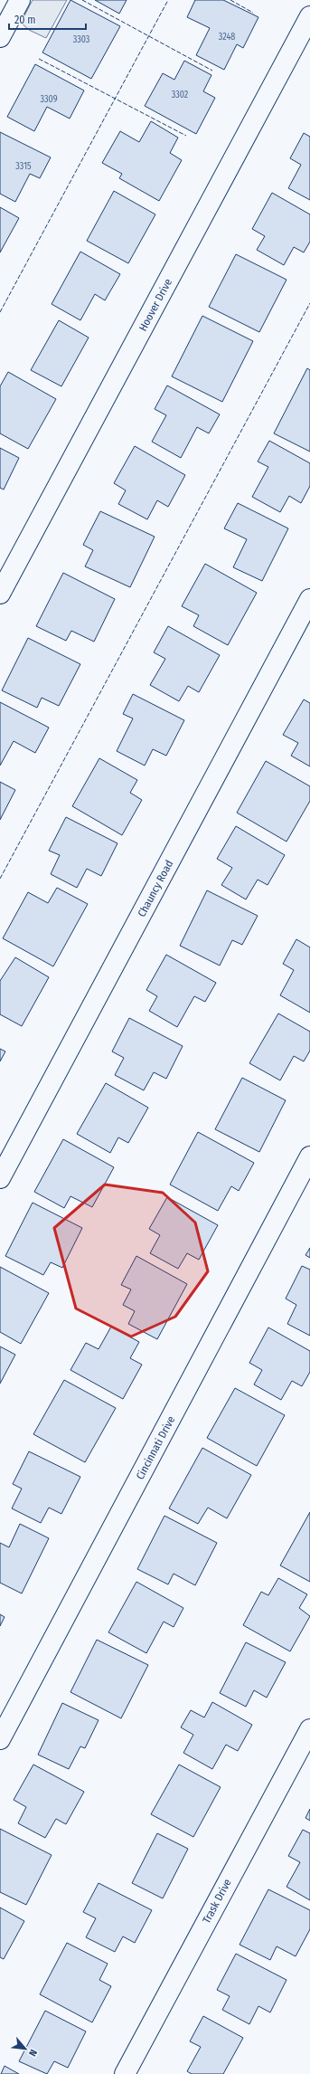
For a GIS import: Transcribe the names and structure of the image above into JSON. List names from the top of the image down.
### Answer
{
  "streets": {
    "street": [
      "Hoover Drive",
      "Chauncy Road",
      "Cincinnati Drive",
      "Trask Drive"
    ]
  },
  "house_numbers": [
    "3248",
    "3303",
    "3302",
    "3309",
    "3315"
  ],
  "scale_bar": "20 m",
  "north": "bottom right"
}
